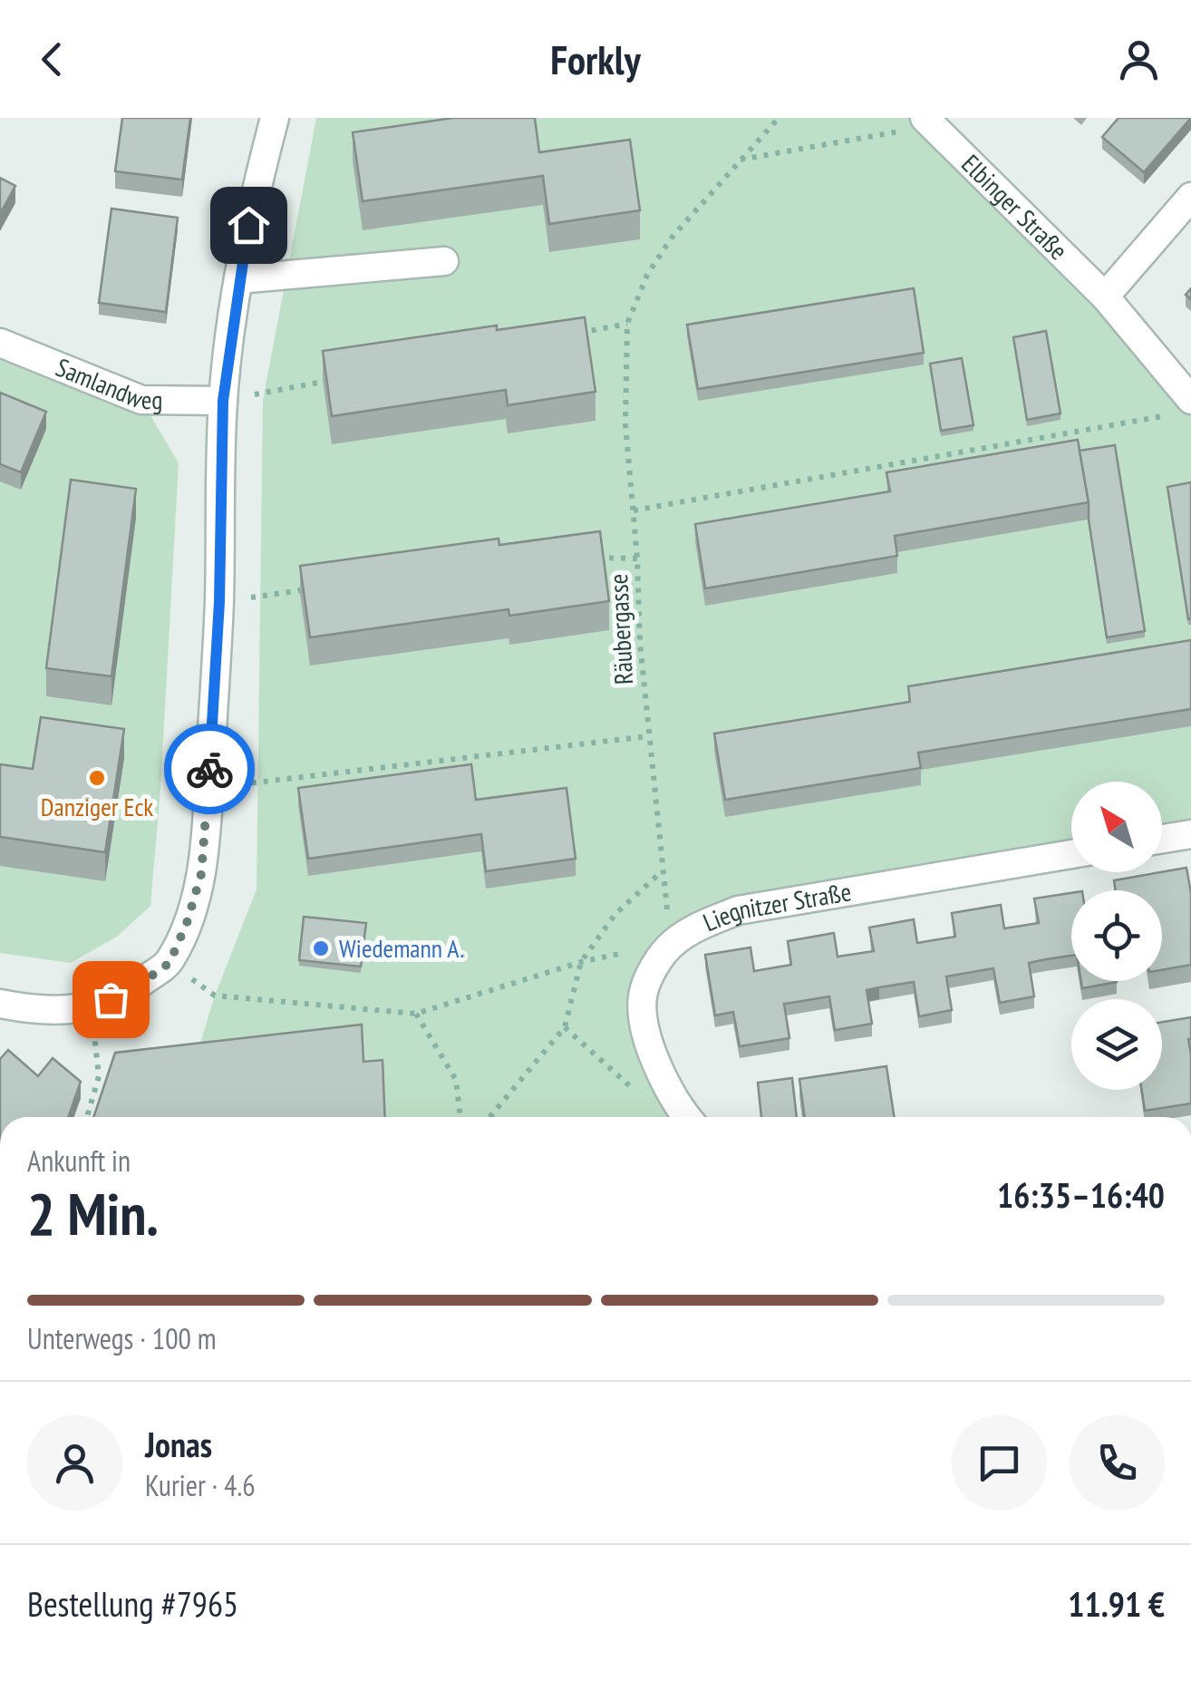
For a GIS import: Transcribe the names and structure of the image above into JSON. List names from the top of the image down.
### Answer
{
  "streets": {
    "street": ["Elbinger Straße", "Samlandweg", "Liegnitzer Straße"],
    "path": ["Räubergasse"]
  },
  "places": ["Danziger Eck", "Wiedemann A."],
  "north": "top left",
  "page": {
    "header": "Forkly",
    "heading": ["2 Min.", "Ankunft in", "16:35–16:40"],
    "panel": [
      "Jonas",
      "Kurier · 4.6",
      "Bestellung #7965",
      "11.91 €"
    ],
    "bar": "Unterwegs · 100 m"
  }
}
